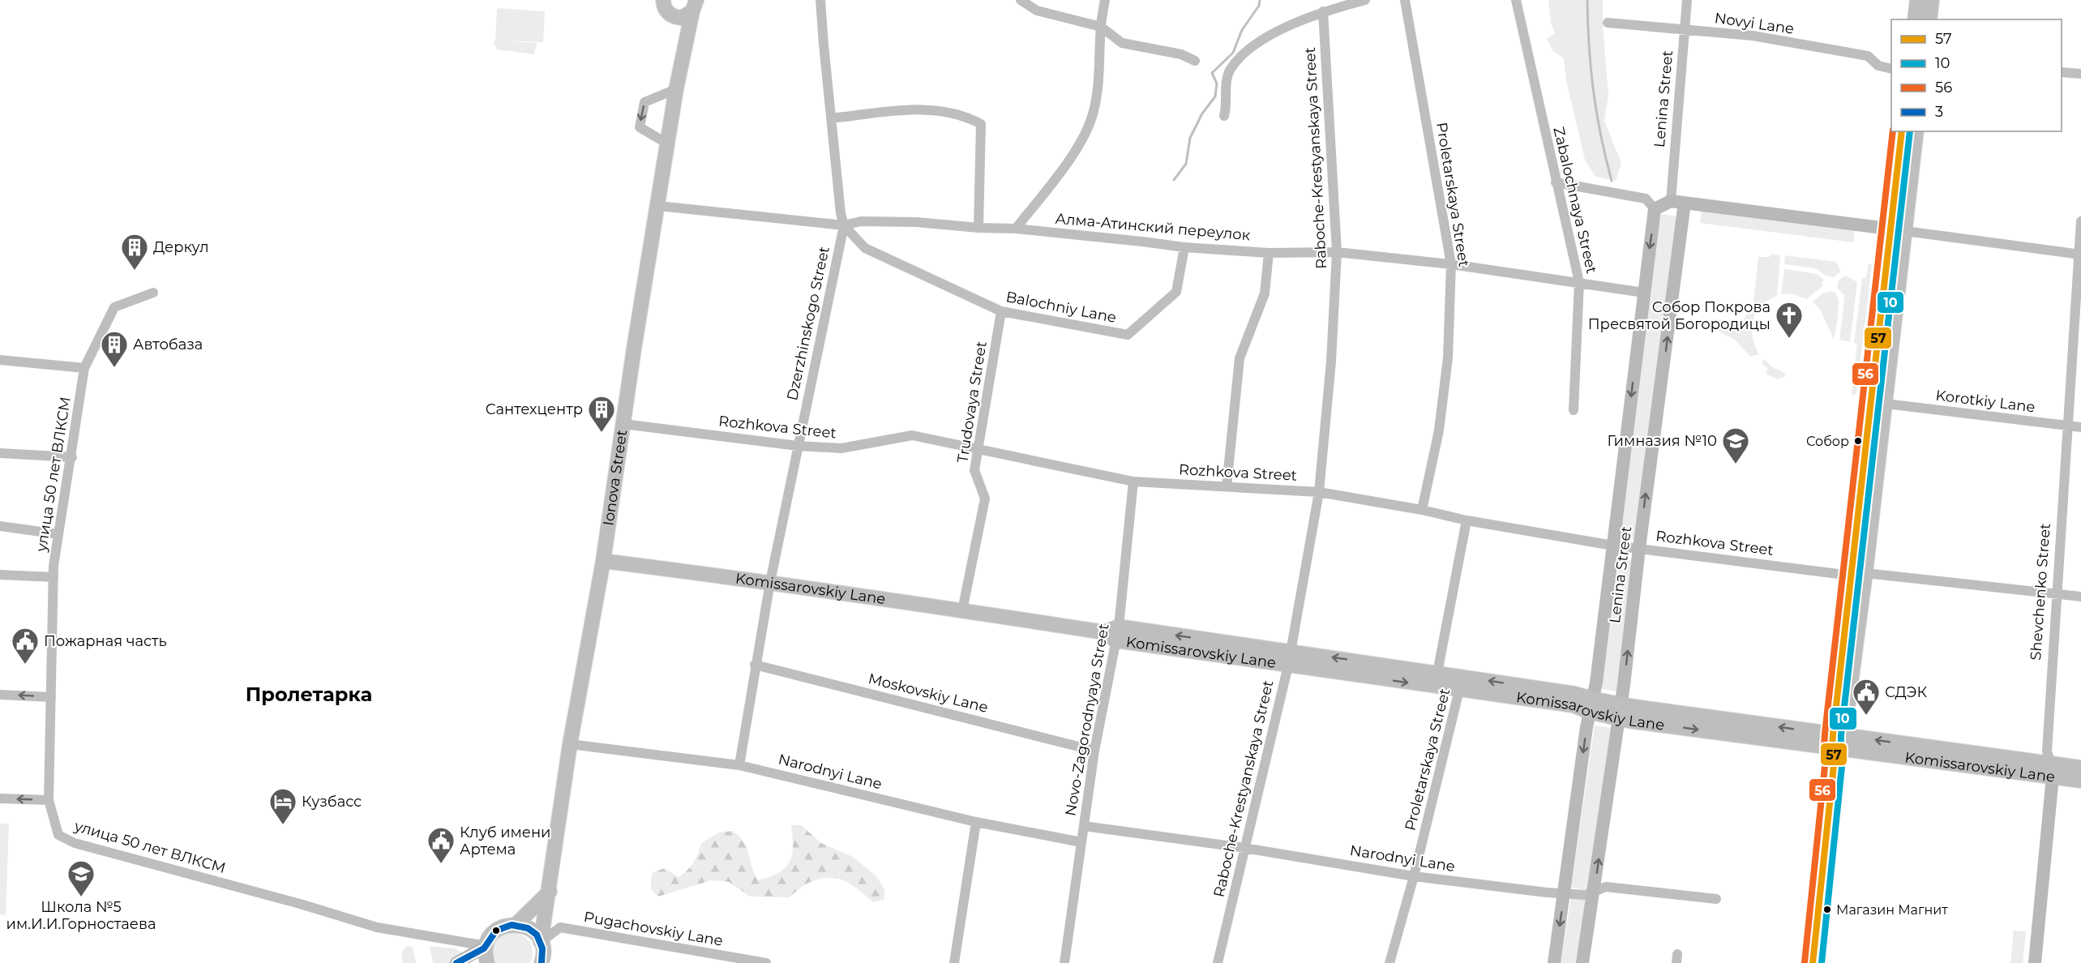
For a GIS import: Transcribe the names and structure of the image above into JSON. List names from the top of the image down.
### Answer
{
  "streets": {
    "main road": [
      "Lenina Street",
      "Ionova Street",
      "Komissarovskiy Lane",
      "Shevchenko Street"
    ],
    "street": [
      "Novyi Lane",
      "Raboche-Krestyanskaya Street",
      "Proletarskaya Street",
      "Zabalochnaya Street",
      "Алма-Атинский переулок",
      "Balochniy Lane",
      "Dzerzhinskogo Street",
      "Korotkiy Lane",
      "Trudovaya Street",
      "Rozhkova Street",
      "улица 50 лет ВЛКСМ",
      "Moskovskiy Lane",
      "Novo-Zagorodnyaya Street",
      "Narodnyi Lane",
      "Pugachovskiy Lane"
    ]
  },
  "crossings": [
    ["Novyi Lane", "Lenina Street"],
    ["Lenina Street", "Алма-Атинский переулок"],
    ["Lenina Street", "Rozhkova Street"],
    ["Lenina Street", "Komissarovskiy Lane"],
    ["Lenina Street", "Narodnyi Lane"],
    ["Raboche-Krestyanskaya Street", "Алма-Атинский переулок"],
    ["Raboche-Krestyanskaya Street", "Rozhkova Street"],
    ["Raboche-Krestyanskaya Street", "Komissarovskiy Lane"],
    ["Raboche-Krestyanskaya Street", "Narodnyi Lane"],
    ["Proletarskaya Street", "Алма-Атинский переулок"],
    ["Proletarskaya Street", "Rozhkova Street"],
    ["Proletarskaya Street", "Komissarovskiy Lane"],
    ["Proletarskaya Street", "Narodnyi Lane"],
    ["Zabalochnaya Street", "Алма-Атинский переулок"],
    ["Алма-Атинский переулок", "Balochniy Lane"],
    ["Алма-Атинский переулок", "Dzerzhinskogo Street"],
    ["Алма-Атинский переулок", "Ionova Street"],
    ["Balochniy Lane", "Dzerzhinskogo Street"],
    ["Balochniy Lane", "Trudovaya Street"],
    ["Dzerzhinskogo Street", "Rozhkova Street"],
    ["Dzerzhinskogo Street", "Komissarovskiy Lane"],
    ["Dzerzhinskogo Street", "Moskovskiy Lane"],
    ["Dzerzhinskogo Street", "Narodnyi Lane"],
    ["Korotkiy Lane", "Shevchenko Street"],
    ["Trudovaya Street", "Rozhkova Street"],
    ["Trudovaya Street", "Komissarovskiy Lane"],
    ["Rozhkova Street", "Ionova Street"],
    ["Rozhkova Street", "Novo-Zagorodnyaya Street"],
    ["Ionova Street", "Komissarovskiy Lane"],
    ["Ionova Street", "Narodnyi Lane"],
    ["Ionova Street", "Pugachovskiy Lane"],
    ["Komissarovskiy Lane", "Shevchenko Street"],
    ["Komissarovskiy Lane", "Novo-Zagorodnyaya Street"],
    ["Moskovskiy Lane", "Novo-Zagorodnyaya Street"],
    ["Novo-Zagorodnyaya Street", "Narodnyi Lane"]
  ],
  "districts": ["Пролетарка"],
  "places": {
    "building": ["Деркул", "Автобаза", "Сантехцентр"],
    "church": ["Собор Покрова Пресвятой Богородицы"],
    "other": ["Собор", "Магазин Магнит"],
    "school or university": ["Гимназия №10", "Школа №5 им.И.И.Горностаева"],
    "public building": ["Пожарная часть", "СДЭК", "Клуб имени Артема"],
    "hotel": ["Кузбасс"]
  },
  "lines": [
    "transit line 57",
    "transit line 10",
    "transit line 56",
    "transit line 3"
  ],
  "legend": [
    "57",
    "10",
    "56",
    "3"
  ]
}
